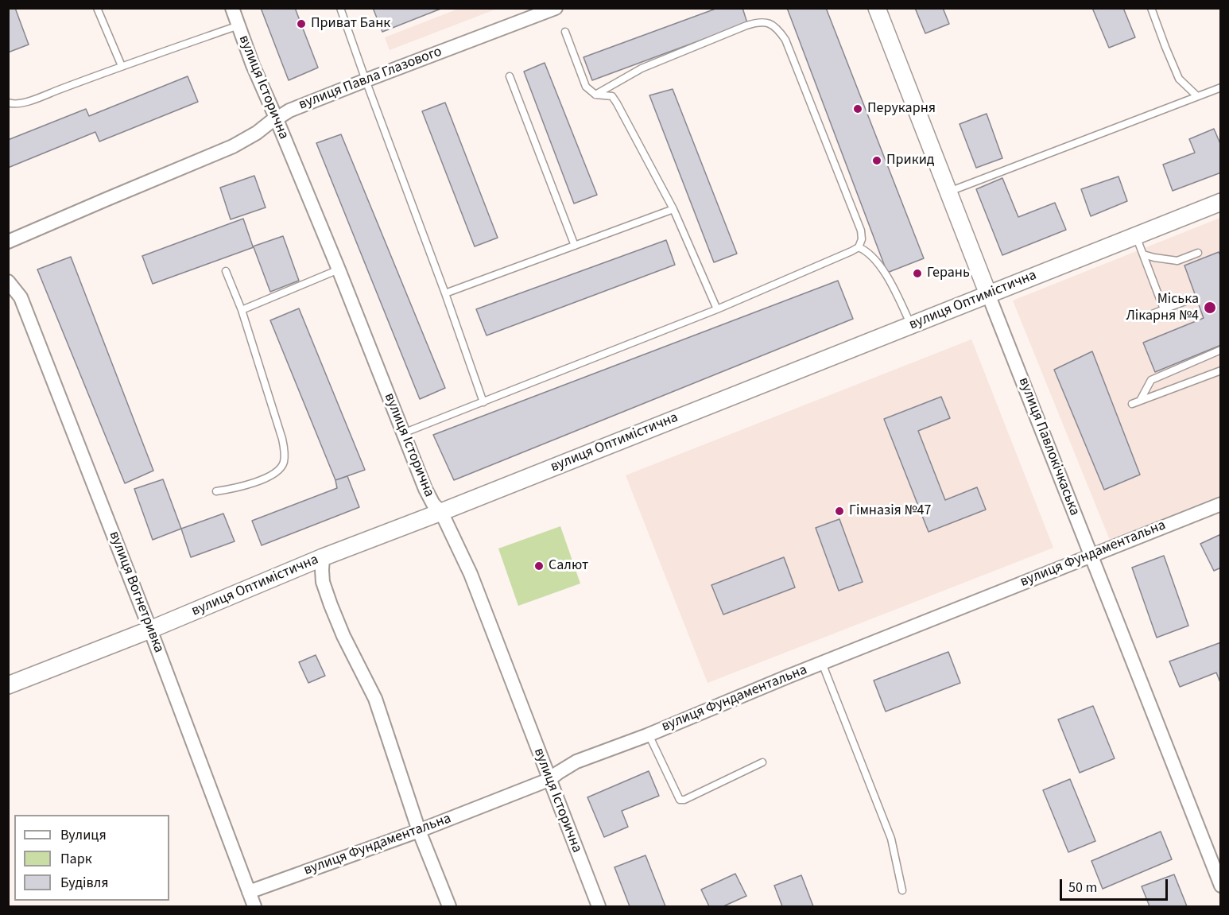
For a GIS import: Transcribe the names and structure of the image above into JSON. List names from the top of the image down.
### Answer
{
  "streets": {
    "street": [
      "вулиця Павла Глазового",
      "вулиця Історична",
      "вулиця Оптимістична",
      "вулиця Павлокічкаська",
      "вулиця Фундаментальна",
      "вулиця Вогнетривка"
    ]
  },
  "crossings": [
    ["вулиця Павла Глазового", "вулиця Історична"],
    ["вулиця Історична", "вулиця Оптимістична"],
    ["вулиця Історична", "вулиця Фундаментальна"],
    ["вулиця Оптимістична", "вулиця Павлокічкаська"],
    ["вулиця Оптимістична", "вулиця Вогнетривка"],
    ["вулиця Павлокічкаська", "вулиця Фундаментальна"],
    ["вулиця Фундаментальна", "вулиця Вогнетривка"]
  ],
  "places": [
    "Приват Банк",
    "Перукарня",
    "Прикид",
    "Герань",
    "Міська Лікарня №4",
    "Гімназія №47",
    "Салют"
  ],
  "legend": ["Вулиця", "Парк", "Будівля"],
  "scale_bar": "50 m"
}
